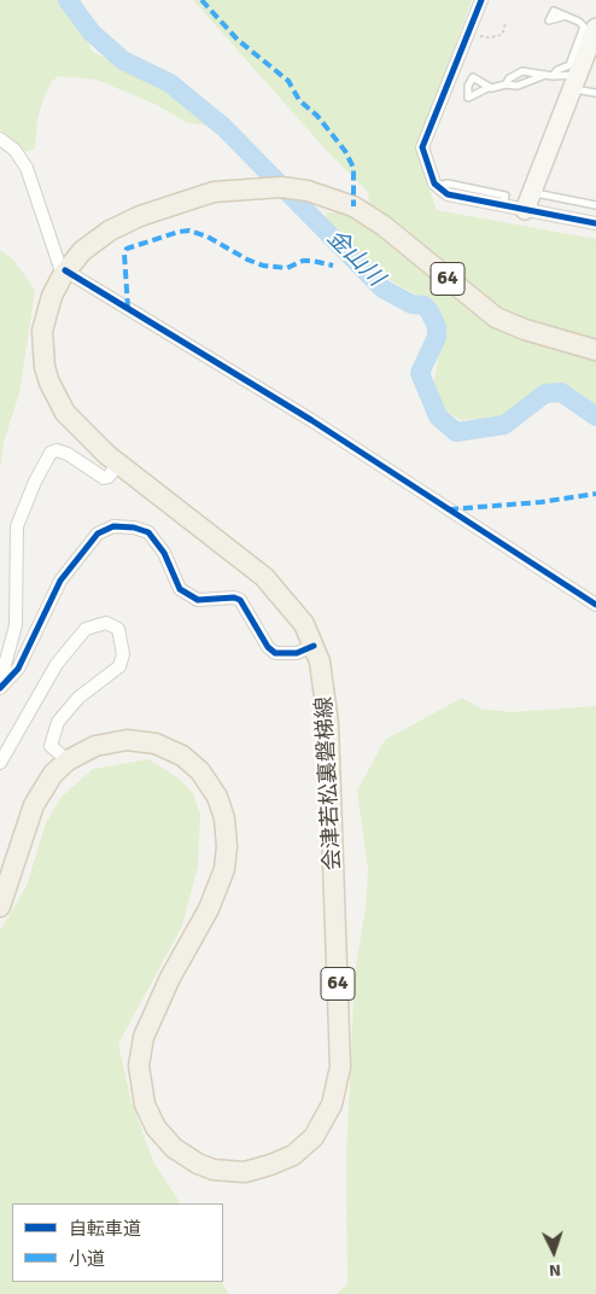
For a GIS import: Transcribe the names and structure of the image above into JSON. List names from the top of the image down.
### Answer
{
  "streets": {
    "main road": ["64", "会津若松裏磐梯線"]
  },
  "water": ["金山川"],
  "legend": ["自転車道", "小道"],
  "north": "bottom"
}
